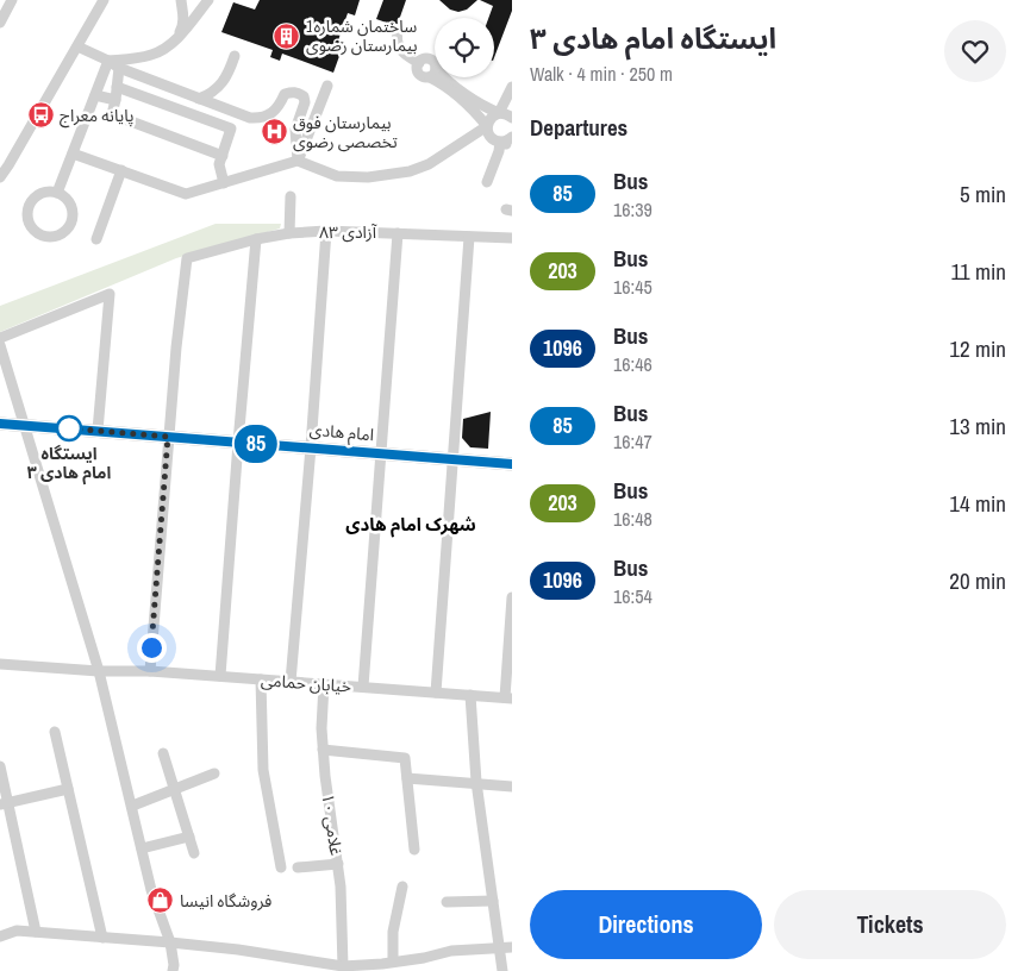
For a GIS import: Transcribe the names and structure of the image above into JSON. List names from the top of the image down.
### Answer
{
  "streets": {
    "main road": ["امام هادی"],
    "street": ["آزادی ۸۳", "خیابان حمامی", "غلامی ۱۰"]
  },
  "crossings": [
    ["آزادی ۸۳", "امام هادی"],
    ["خیابان حمامی", "غلامی ۱۰"]
  ],
  "districts": ["شهرک امام هادی"],
  "places": {
    "building": ["ساختمان شماره1 بیمارستان رضوی"],
    "bus stop": ["پایانه معراج"],
    "hospital": ["بیمارستان فوق تخصصی رضوی"],
    "other": ["ایستگاه امام هادی ۳"],
    "shop": ["فروشگاه انیسا"]
  },
  "lines": ["bus line 85"],
  "page": {
    "on_map": "85",
    "heading": [
      ["ایستگاه امام هادی ۳", "Walk · 4 min · 250 m"],
      "Departures"
    ],
    "list": [
      {
        "mark": "85",
        "name": "Bus",
        "note": "16:39",
        "value": "5 min"
      },
      {
        "mark": "203",
        "name": "Bus",
        "note": "16:45",
        "value": "11 min"
      },
      {
        "mark": "1096",
        "name": "Bus",
        "note": "16:46",
        "value": "12 min"
      },
      {
        "mark": "85",
        "name": "Bus",
        "note": "16:47",
        "value": "13 min"
      },
      {
        "mark": "203",
        "name": "Bus",
        "note": "16:48",
        "value": "14 min"
      },
      {
        "mark": "1096",
        "name": "Bus",
        "note": "16:54",
        "value": "20 min"
      }
    ],
    "buttons": ["Directions", "Tickets"]
  }
}
